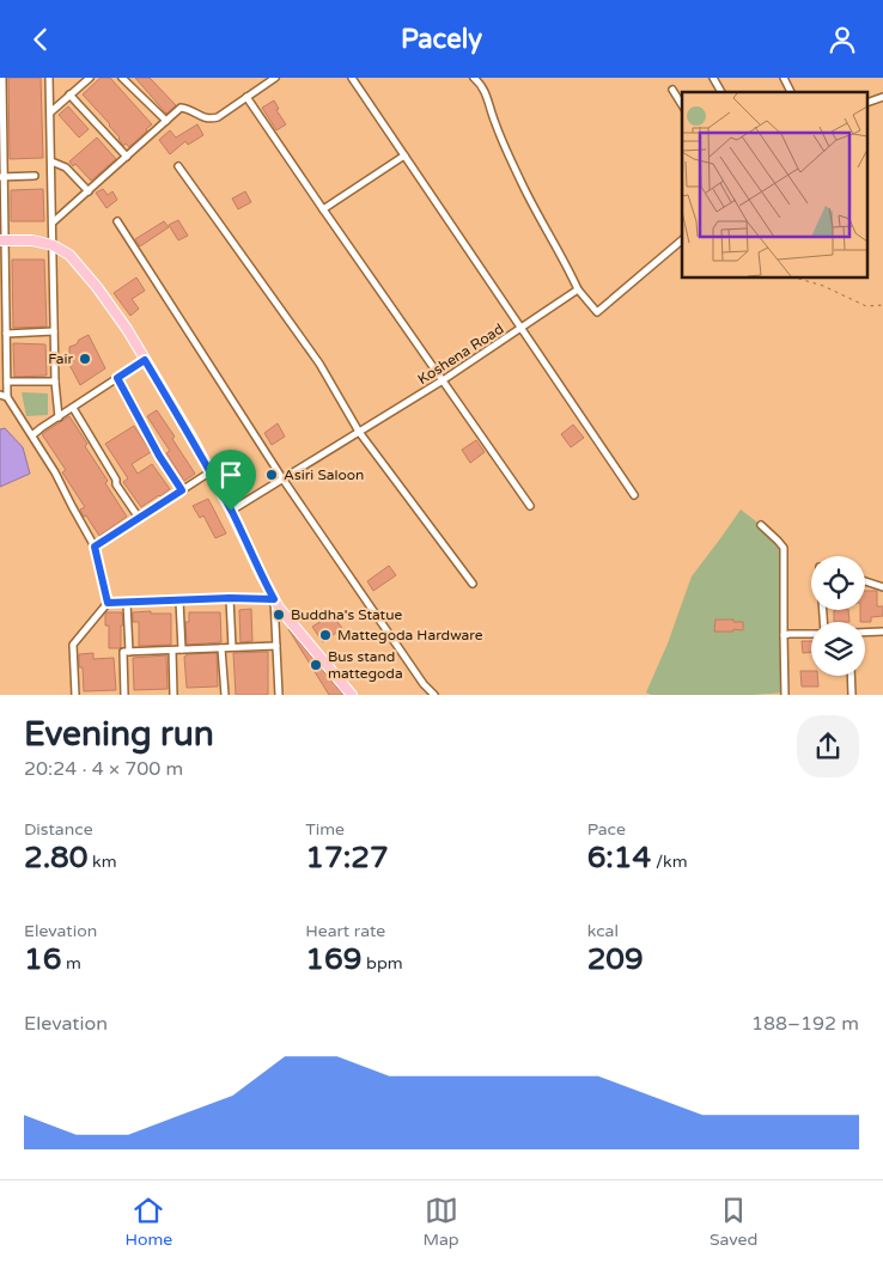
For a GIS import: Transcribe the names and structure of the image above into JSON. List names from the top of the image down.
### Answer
{
  "streets": {
    "street": ["Koshena Road"]
  },
  "places": [
    "Fair",
    "Asiri Saloon",
    "Buddha's Statue",
    "Mattegoda Hardware",
    "Bus stand mattegoda"
  ],
  "page": {
    "header": "Pacely",
    "heading": ["Evening run", "20:24 · 4 × 700 m"],
    "stats": [
      ["Distance", "2.80 km"],
      ["Time", "17:27"],
      ["Pace", "6:14 /km"],
      ["Elevation", "16 m"],
      ["Heart rate", "169 bpm"],
      ["kcal", "209"]
    ],
    "chart": ["Elevation", "188–192 m"],
    "tabs": ["Home", "Map", "Saved"]
  }
}
